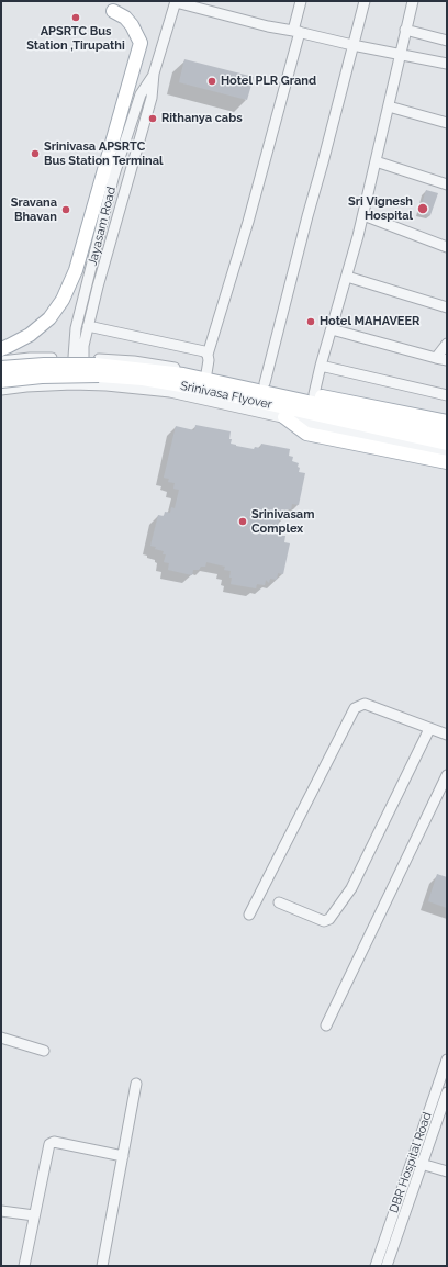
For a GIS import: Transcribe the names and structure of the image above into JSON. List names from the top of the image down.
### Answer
{
  "streets": {
    "main road": ["Srinivasa Flyover"],
    "street": ["Jayasam Road", "DBR Hospital Road"]
  },
  "places": [
    "APSRTC Bus Station ,Tirupathi",
    "Hotel PLR Grand",
    "Rithanya cabs",
    "Srinivasa APSRTC Bus Station Terminal",
    "Sri Vignesh Hospital",
    "Sravana Bhavan",
    "Hotel MAHAVEER",
    "Srinivasam Complex"
  ]
}
